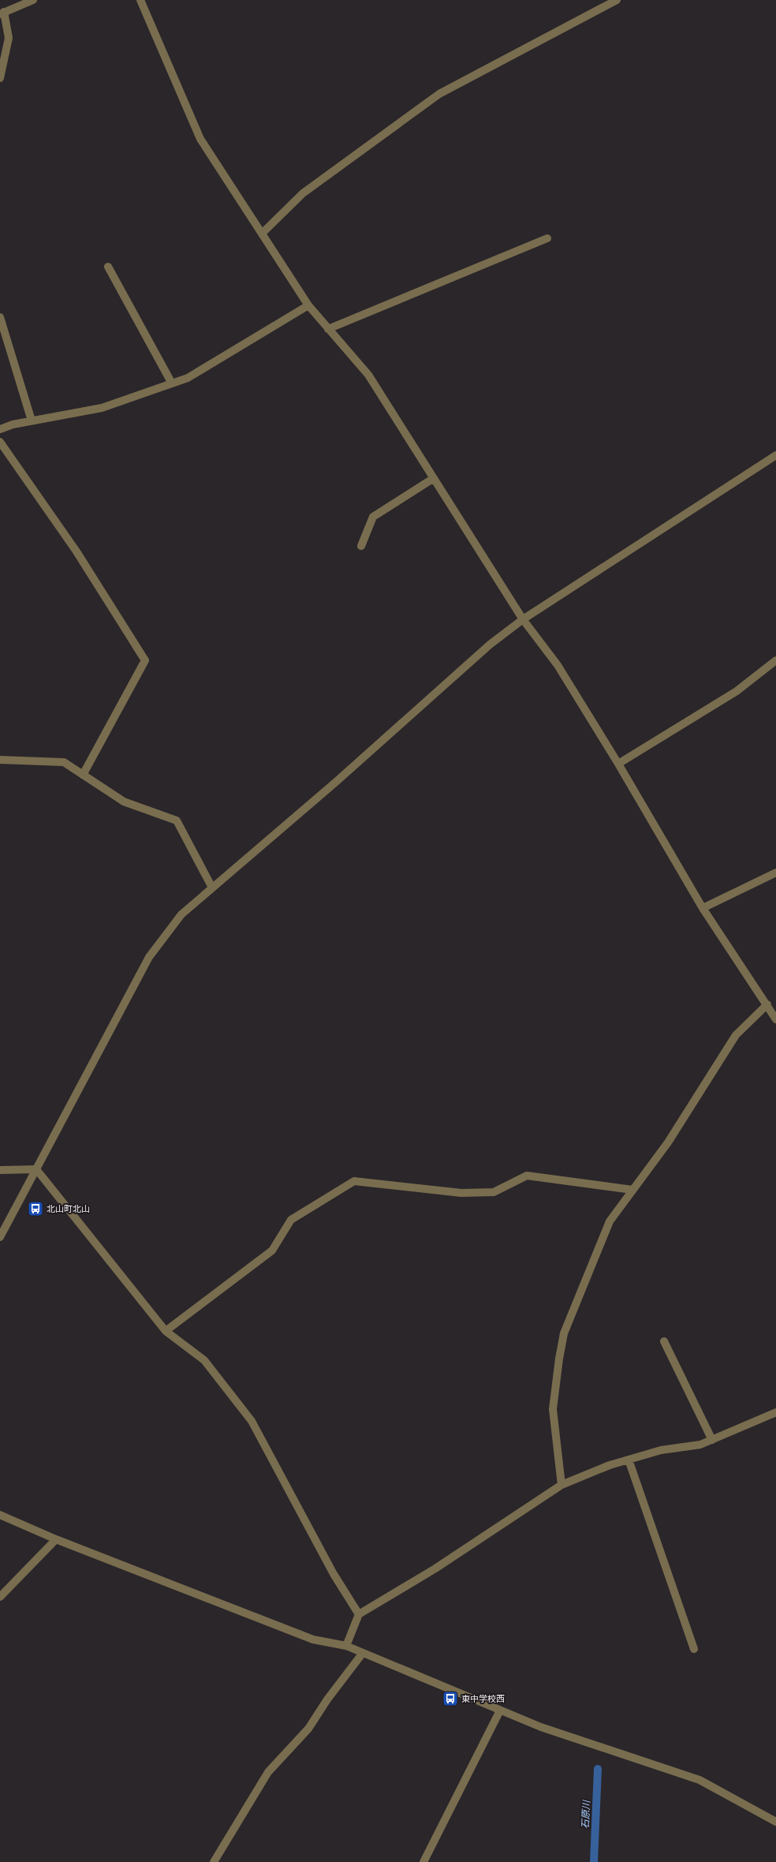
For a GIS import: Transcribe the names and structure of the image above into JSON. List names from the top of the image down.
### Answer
{
  "water": ["石原川"],
  "places": {
    "bus stop": ["北山町北山", "東中学校西"]
  }
}
